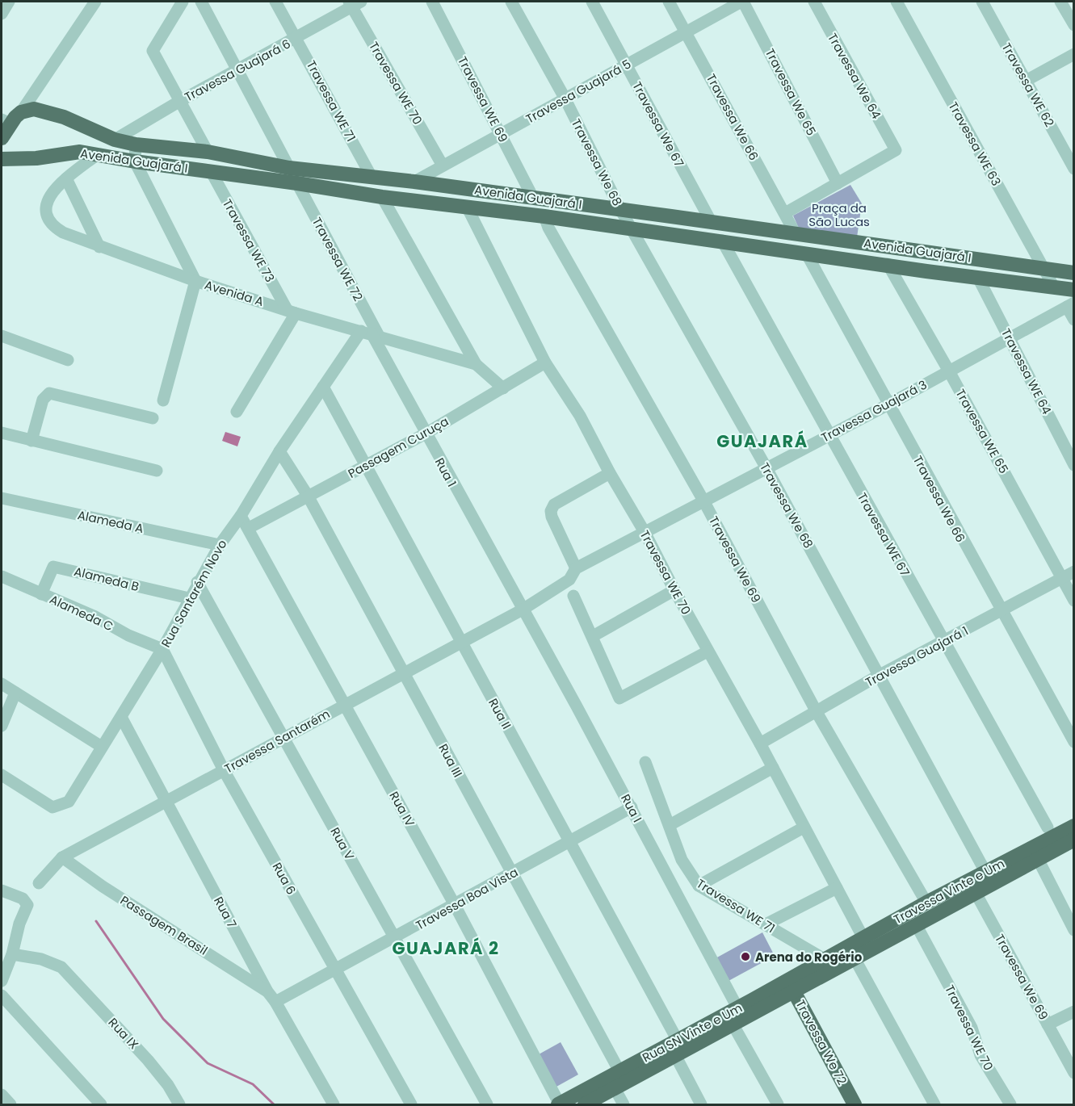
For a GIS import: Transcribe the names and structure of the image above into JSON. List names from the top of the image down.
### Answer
{
  "streets": {
    "main road": [
      "Avenida Guajará I",
      "Travessa Vinte e Um",
      "Rua SN Vinte e Um",
      "Travessa We 72"
    ],
    "street": [
      "Travessa Guajará 6",
      "Travessa We 64",
      "Travessa WE 70",
      "Travessa WE 62",
      "Travessa Guajará 5",
      "Travessa We 65",
      "Travessa WE 69",
      "Travessa WE 71",
      "Travessa We 66",
      "Travessa We 67",
      "Travessa WE 63",
      "Travessa We 68",
      "Travessa WE 73",
      "Travessa WE 72",
      "Avenida A",
      "Travessa WE 64",
      "Travessa Guajará 3",
      "Travessa WE 65",
      "Passagem Curuça",
      "Rua 1",
      "Alameda A",
      "Travessa WE 67",
      "Travessa We 69",
      "Alameda B",
      "Rua Santarém Novo",
      "Alameda C",
      "Travessa Guajará 1",
      "Rua II",
      "Travessa Santarém",
      "Rua III",
      "Rua I",
      "Rua IV",
      "Rua V",
      "Rua 6",
      "Travessa Boa Vista",
      "Rua 7",
      "Passagem Brasil",
      "Rua IX"
    ]
  },
  "crossings": [
    ["Travessa Guajará 6", "Travessa WE 70"],
    ["Travessa Guajará 6", "Travessa WE 71"],
    ["Travessa Guajará 6", "Avenida Guajará I"],
    ["Travessa We 64", "Travessa We 65"],
    ["Travessa WE 70", "Travessa Guajará 5"],
    ["Travessa WE 70", "Avenida Guajará I"],
    ["Travessa WE 70", "Travessa Guajará 3"],
    ["Travessa WE 70", "Passagem Curuça"],
    ["Travessa WE 70", "Travessa Guajará 1"],
    ["Travessa WE 70", "Travessa Vinte e Um"],
    ["Travessa Guajará 5", "Travessa We 65"],
    ["Travessa Guajará 5", "Travessa WE 69"],
    ["Travessa Guajará 5", "Travessa We 66"],
    ["Travessa Guajará 5", "Travessa We 67"],
    ["Travessa Guajará 5", "Avenida Guajará I"],
    ["Travessa Guajará 5", "Travessa We 68"],
    ["Travessa WE 69", "Avenida Guajará I"],
    ["Travessa WE 71", "Avenida Guajará I"],
    ["Travessa WE 71", "Travessa Vinte e Um"],
    ["Travessa WE 71", "Rua SN Vinte e Um"],
    ["Travessa We 66", "Avenida Guajará I"],
    ["Travessa We 66", "Travessa Guajará 3"],
    ["Travessa We 66", "Travessa Guajará 1"],
    ["Travessa We 67", "Avenida Guajará I"],
    ["Travessa WE 63", "Avenida Guajará I"],
    ["Avenida Guajará I", "Travessa We 68"],
    ["Avenida Guajará I", "Travessa WE 73"],
    ["Avenida Guajará I", "Travessa WE 72"],
    ["Avenida Guajará I", "Avenida A"],
    ["Avenida Guajará I", "Travessa WE 64"],
    ["Avenida Guajará I", "Travessa WE 65"],
    ["Avenida Guajará I", "Travessa WE 67"],
    ["Avenida Guajará I", "Travessa We 69"],
    ["Travessa We 68", "Travessa Guajará 3"],
    ["Travessa We 68", "Travessa Guajará 1"],
    ["Travessa We 68", "Travessa Vinte e Um"],
    ["Travessa WE 73", "Avenida A"],
    ["Travessa WE 72", "Avenida A"],
    ["Travessa WE 72", "Rua 1"],
    ["Travessa WE 72", "Rua Santarém Novo"],
    ["Avenida A", "Passagem Curuça"],
    ["Avenida A", "Rua 1"],
    ["Avenida A", "Rua Santarém Novo"],
    ["Travessa WE 64", "Travessa Guajará 3"],
    ["Travessa Guajará 3", "Travessa WE 65"],
    ["Travessa Guajará 3", "Travessa WE 67"],
    ["Travessa Guajará 3", "Travessa We 69"],
    ["Travessa Guajará 3", "Travessa Santarém"],
    ["Travessa WE 65", "Travessa Guajará 1"],
    ["Passagem Curuça", "Rua 1"],
    ["Passagem Curuça", "Rua II"],
    ["Passagem Curuça", "Rua III"],
    ["Passagem Curuça", "Rua IV"],
    ["Rua 1", "Rua Santarém Novo"],
    ["Rua 1", "Travessa Santarém"],
    ["Rua 1", "Rua I"],
    ["Alameda A", "Rua Santarém Novo"],
    ["Travessa WE 67", "Travessa Guajará 1"],
    ["Travessa We 69", "Travessa Guajará 1"],
    ["Travessa We 69", "Travessa Vinte e Um"],
    ["Alameda B", "Rua Santarém Novo"],
    ["Alameda B", "Alameda C"],
    ["Rua Santarém Novo", "Alameda C"],
    ["Rua Santarém Novo", "Rua II"],
    ["Rua Santarém Novo", "Rua III"],
    ["Rua Santarém Novo", "Rua IV"],
    ["Rua Santarém Novo", "Rua V"],
    ["Rua Santarém Novo", "Rua 6"],
    ["Rua Santarém Novo", "Rua 7"],
    ["Alameda C", "Rua 6"],
    ["Rua II", "Travessa Santarém"],
    ["Rua II", "Travessa Boa Vista"],
    ["Rua II", "Rua SN Vinte e Um"],
    ["Travessa Santarém", "Rua III"],
    ["Travessa Santarém", "Rua I"],
    ["Travessa Santarém", "Rua IV"],
    ["Travessa Santarém", "Rua V"],
    ["Travessa Santarém", "Rua 6"],
    ["Travessa Santarém", "Rua 7"],
    ["Travessa Santarém", "Passagem Brasil"],
    ["Rua III", "Travessa Boa Vista"],
    ["Rua III", "Rua SN Vinte e Um"],
    ["Rua I", "Travessa Boa Vista"],
    ["Rua I", "Rua SN Vinte e Um"],
    ["Rua IV", "Travessa Boa Vista"],
    ["Rua IV", "Rua SN Vinte e Um"],
    ["Rua V", "Travessa Boa Vista"],
    ["Rua 6", "Travessa Boa Vista"],
    ["Travessa Vinte e Um", "Rua SN Vinte e Um"],
    ["Travessa Boa Vista", "Rua 7"],
    ["Rua 7", "Passagem Brasil"],
    ["Rua SN Vinte e Um", "Travessa We 72"]
  ],
  "districts": ["GUAJARÁ", "GUAJARÁ 2"],
  "parks": ["Praça da São Lucas"],
  "places": ["Arena do Rogério"]
}
